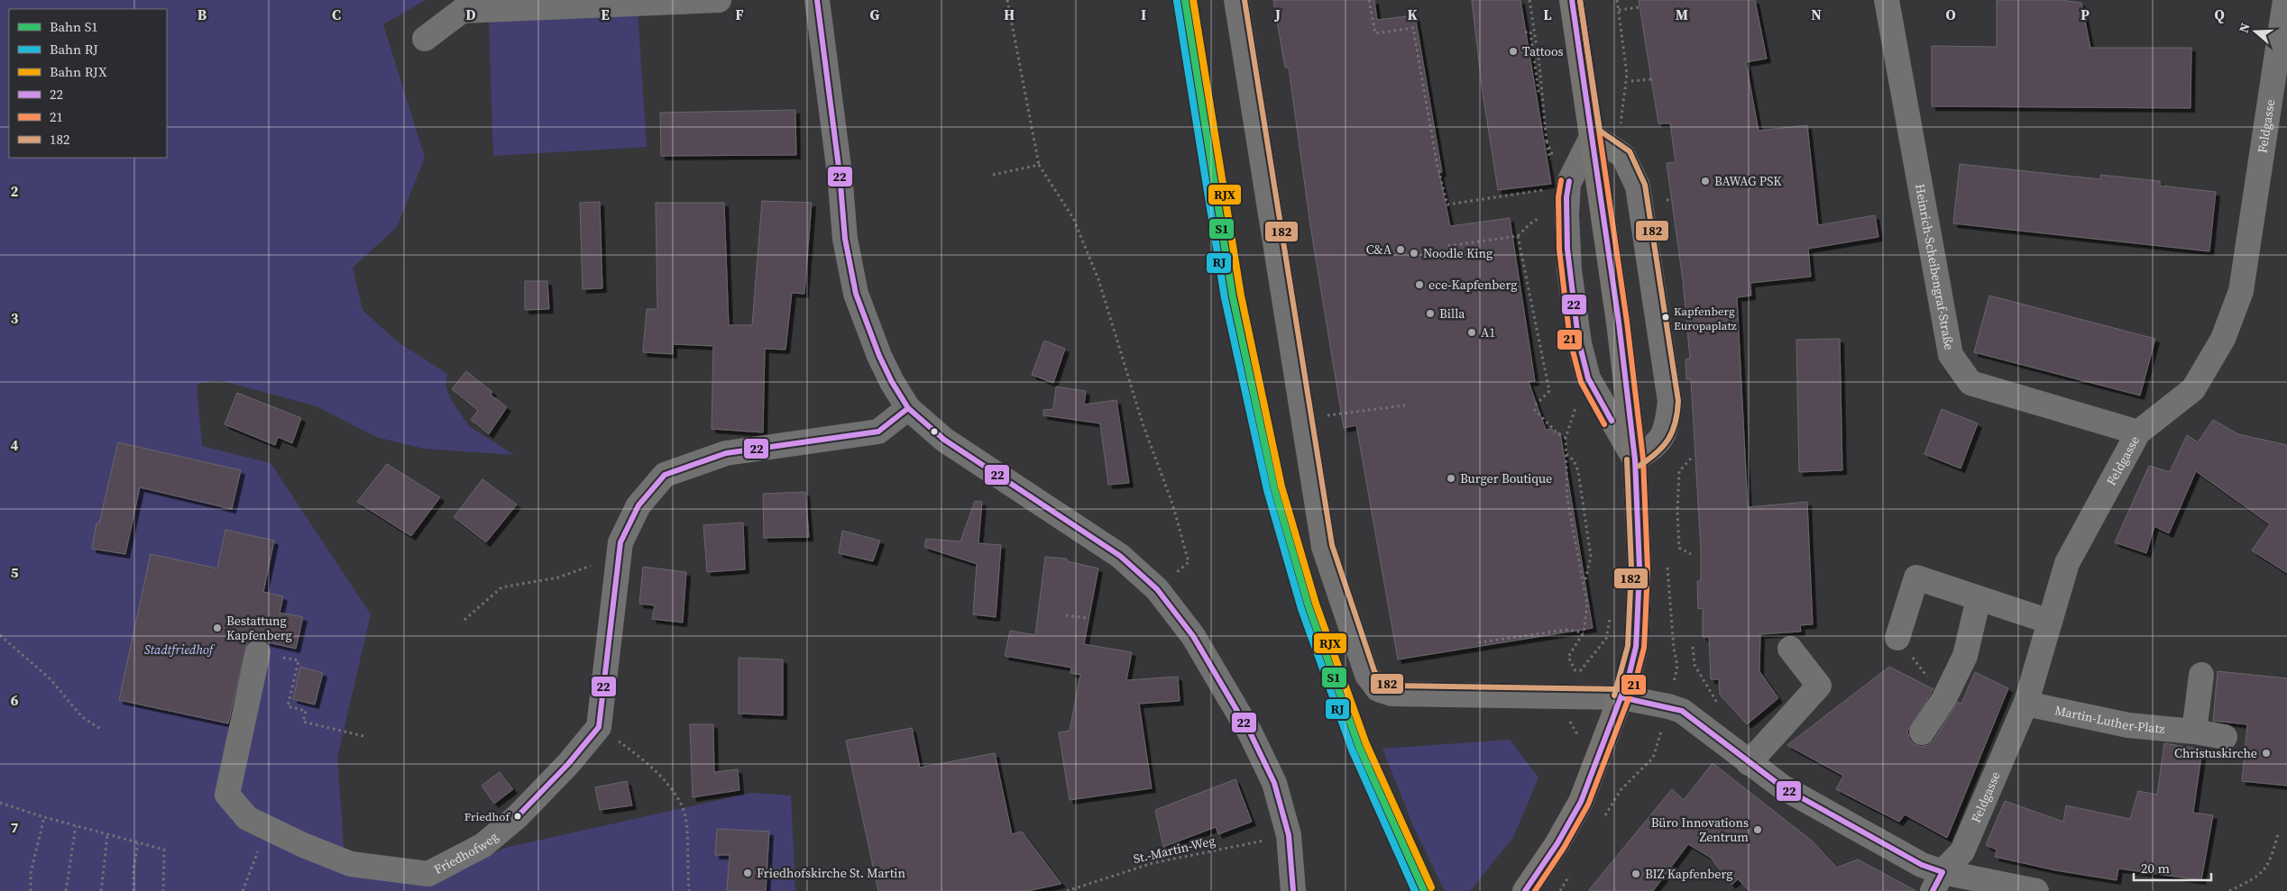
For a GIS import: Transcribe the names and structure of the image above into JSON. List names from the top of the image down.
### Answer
{
  "streets": {
    "street": [
      "Feldgasse",
      "Heinrich-Scheibengraf-Straße",
      "Martin-Luther-Platz",
      "Friedhofweg"
    ],
    "path": ["St.-Martin-Weg"]
  },
  "crossings": [
    ["Feldgasse", "Heinrich-Scheibengraf-Straße"],
    ["Feldgasse", "Martin-Luther-Platz"]
  ],
  "parks": ["Stadtfriedhof"],
  "places": [
    "Tattoos",
    "BAWAG PSK",
    "C&A",
    "Noodle King",
    "ece-Kapfenberg",
    "Billa",
    "Kapfenberg Europaplatz",
    "A1",
    "Burger Boutique",
    "Bestattung Kapfenberg",
    "Christuskirche",
    "Friedhof",
    "Büro Innovations Zentrum",
    "Friedhofskirche St. Martin",
    "BIZ Kapfenberg"
  ],
  "lines": [
    "rail line S1",
    "rail line RJX",
    "transit line 22",
    "transit line 21",
    "transit line 182",
    "rail line RJ"
  ],
  "legend": [
    "Bahn S1",
    "Bahn RJ",
    "Bahn RJX",
    "22",
    "21",
    "182"
  ],
  "scale_bar": "20 m",
  "north": "left",
  "grid": {
    "columns": [
      "B",
      "C",
      "D",
      "E",
      "F",
      "G",
      "H",
      "I",
      "J",
      "K",
      "L",
      "M",
      "N",
      "O",
      "P",
      "Q"
    ],
    "rows": [
      "2",
      "3",
      "4",
      "5",
      "6",
      "7"
    ]
  }
}
